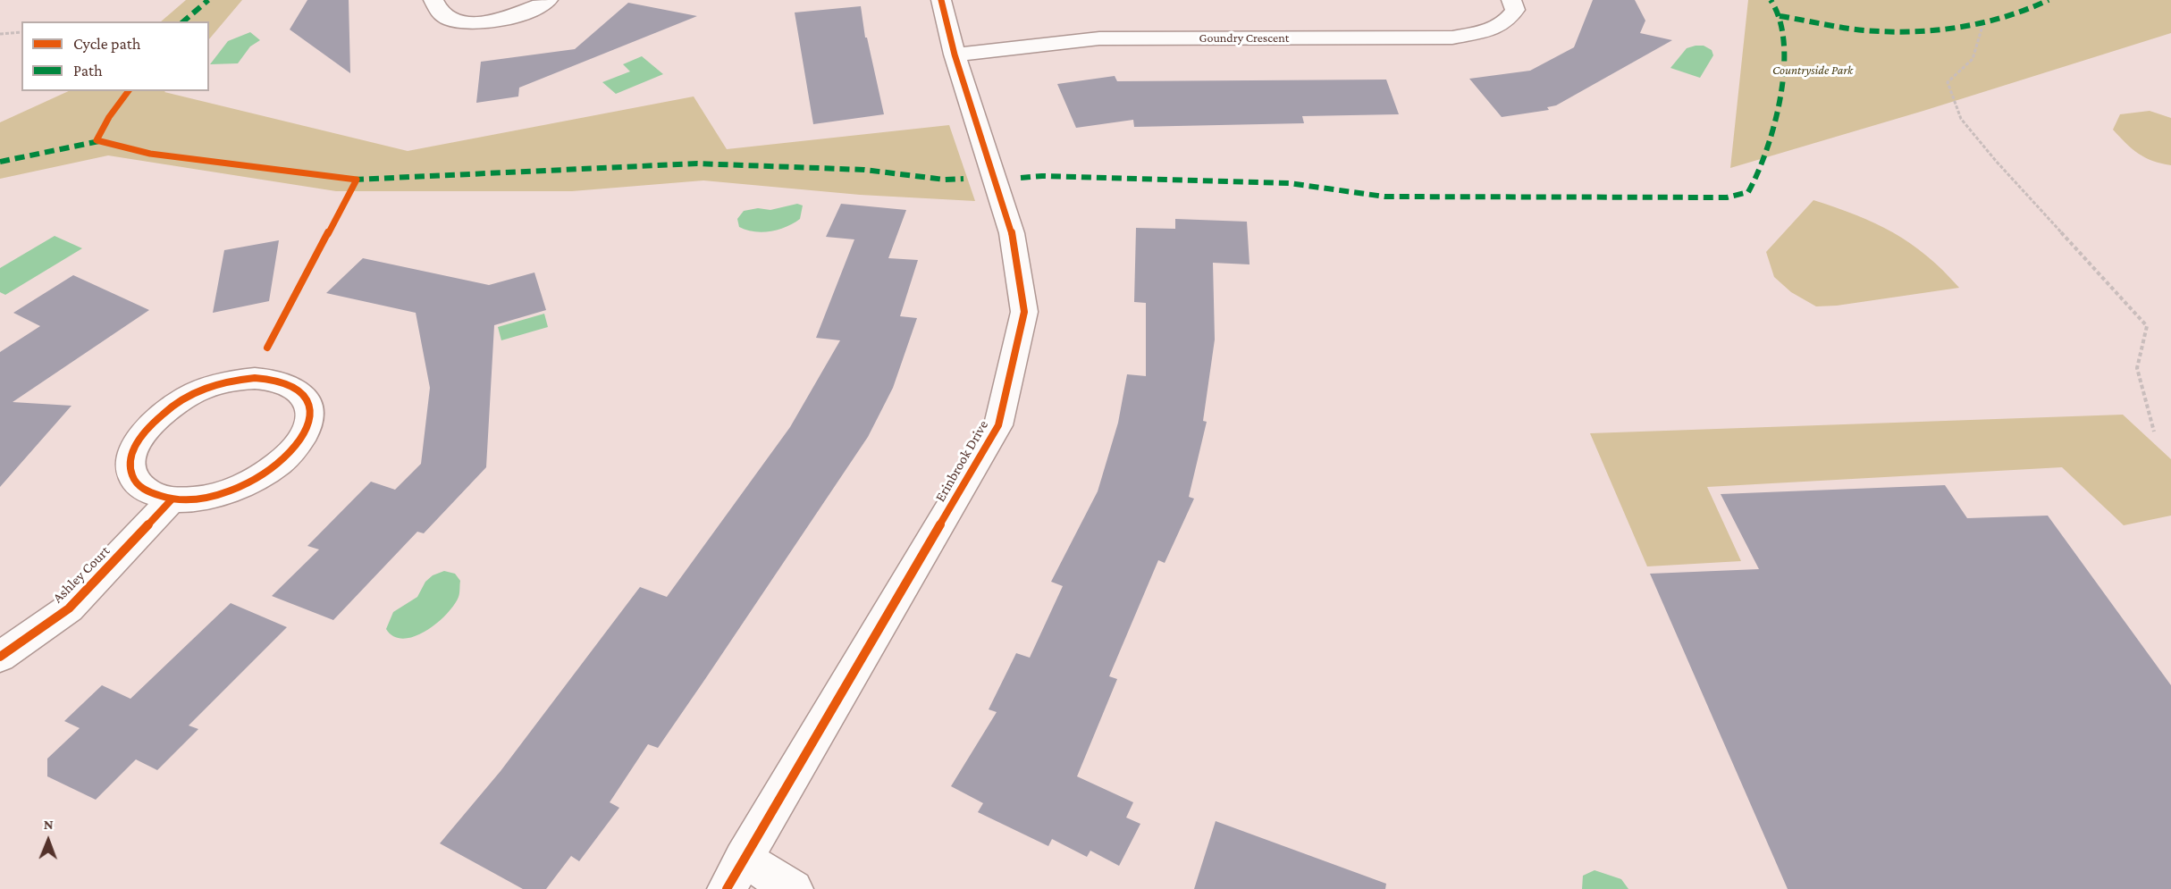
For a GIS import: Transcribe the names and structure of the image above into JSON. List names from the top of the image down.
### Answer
{
  "streets": {
    "street": ["Goundry Crescent", "Erinbrook Drive", "Ashley Court"]
  },
  "crossings": [
    ["Goundry Crescent", "Erinbrook Drive"]
  ],
  "parks": ["Countryside Park"],
  "legend": ["Cycle path", "Path"],
  "north": "top"
}
